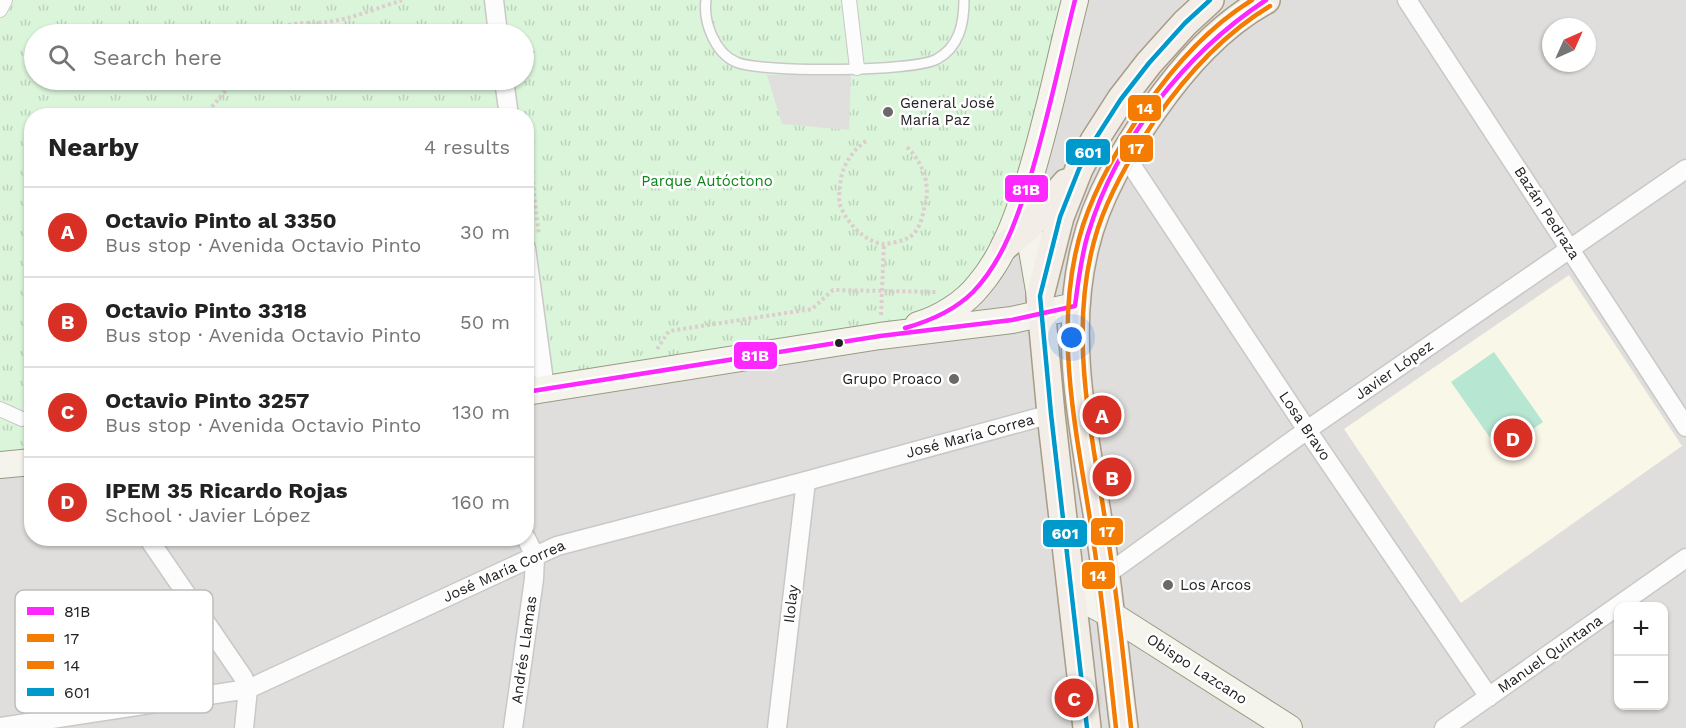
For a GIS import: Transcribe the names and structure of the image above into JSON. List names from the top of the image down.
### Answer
{
  "streets": {
    "main road": ["Obispo Lazcano"],
    "street": [
      "Bazán Pedraza",
      "Javier López",
      "Losa Bravo",
      "José María Correa",
      "Ilolay",
      "Andrés Llamas",
      "Manuel Quintana"
    ]
  },
  "crossings": [
    ["Bazán Pedraza", "Javier López"],
    ["Javier López", "Losa Bravo"],
    ["Losa Bravo", "Manuel Quintana"],
    ["José María Correa", "Ilolay"],
    ["José María Correa", "Andrés Llamas"]
  ],
  "parks": ["Parque Autóctono"],
  "places": ["General José María Paz", "Grupo Proaco", "Los Arcos"],
  "lines": [
    "transit line 81B",
    "transit line 14",
    "transit line 601",
    "transit line 17"
  ],
  "legend": [
    "81B",
    "17",
    "14",
    "601"
  ],
  "north": "top right",
  "page": {
    "search": "Search here",
    "heading": ["Nearby", "4 results"],
    "list": [
      {
        "mark": "A",
        "name": "Octavio Pinto al 3350",
        "note": "Bus stop · Avenida Octavio Pinto",
        "value": "30 m"
      },
      {
        "mark": "B",
        "name": "Octavio Pinto 3318",
        "note": "Bus stop · Avenida Octavio Pinto",
        "value": "50 m"
      },
      {
        "mark": "C",
        "name": "Octavio Pinto 3257",
        "note": "Bus stop · Avenida Octavio Pinto",
        "value": "130 m"
      },
      {
        "mark": "D",
        "name": "IPEM 35 Ricardo Rojas",
        "note": "School · Javier López",
        "value": "160 m"
      }
    ],
    "pins": [
      "A",
      "D",
      "B",
      "C"
    ],
    "map_buttons": ["+", "−"]
  }
}
